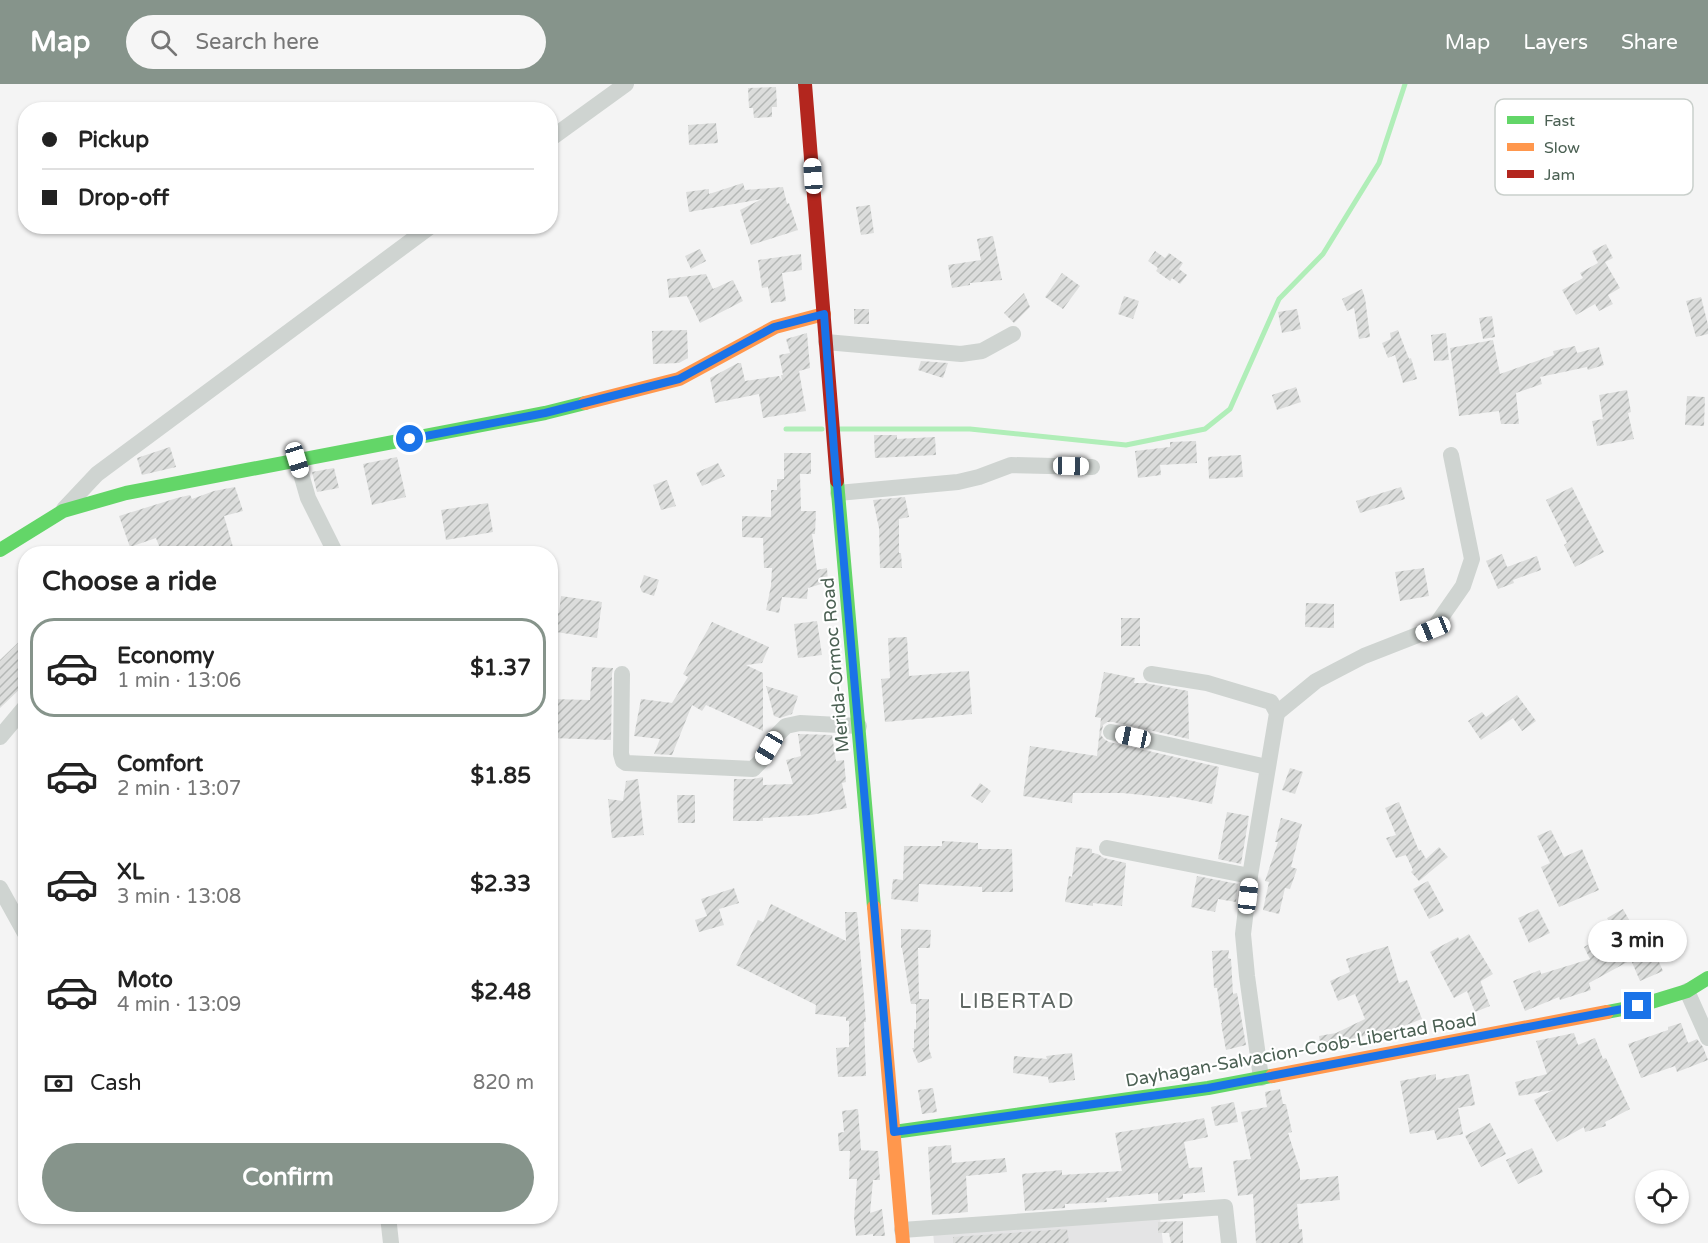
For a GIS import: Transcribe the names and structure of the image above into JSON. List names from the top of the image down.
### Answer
{
  "streets": {
    "main road": ["Merida-Ormoc Road", "Dayhagan-Salvacion-Coob-Libertad Road"]
  },
  "crossings": [
    ["Merida-Ormoc Road", "Dayhagan-Salvacion-Coob-Libertad Road"]
  ],
  "districts": ["LIBERTAD"],
  "legend": ["Fast", "Slow", "Jam"],
  "page": {
    "header": "Map",
    "search": "Search here",
    "nav": ["Map", "Layers", "Share"],
    "banner": ["Pickup", "Drop-off"],
    "heading": "Choose a ride",
    "list": [
      {
        "name": "Economy",
        "note": "1 min · 13:06",
        "value": "$1.37"
      },
      {
        "name": "Comfort",
        "note": "2 min · 13:07",
        "value": "$1.85"
      },
      {
        "name": "XL",
        "note": "3 min · 13:08",
        "value": "$2.33"
      },
      {
        "name": "Moto",
        "note": "4 min · 13:09",
        "value": "$2.48"
      }
    ],
    "bubble": "3 min",
    "pay": ["Cash", "820 m"],
    "buttons": "Confirm"
  }
}
